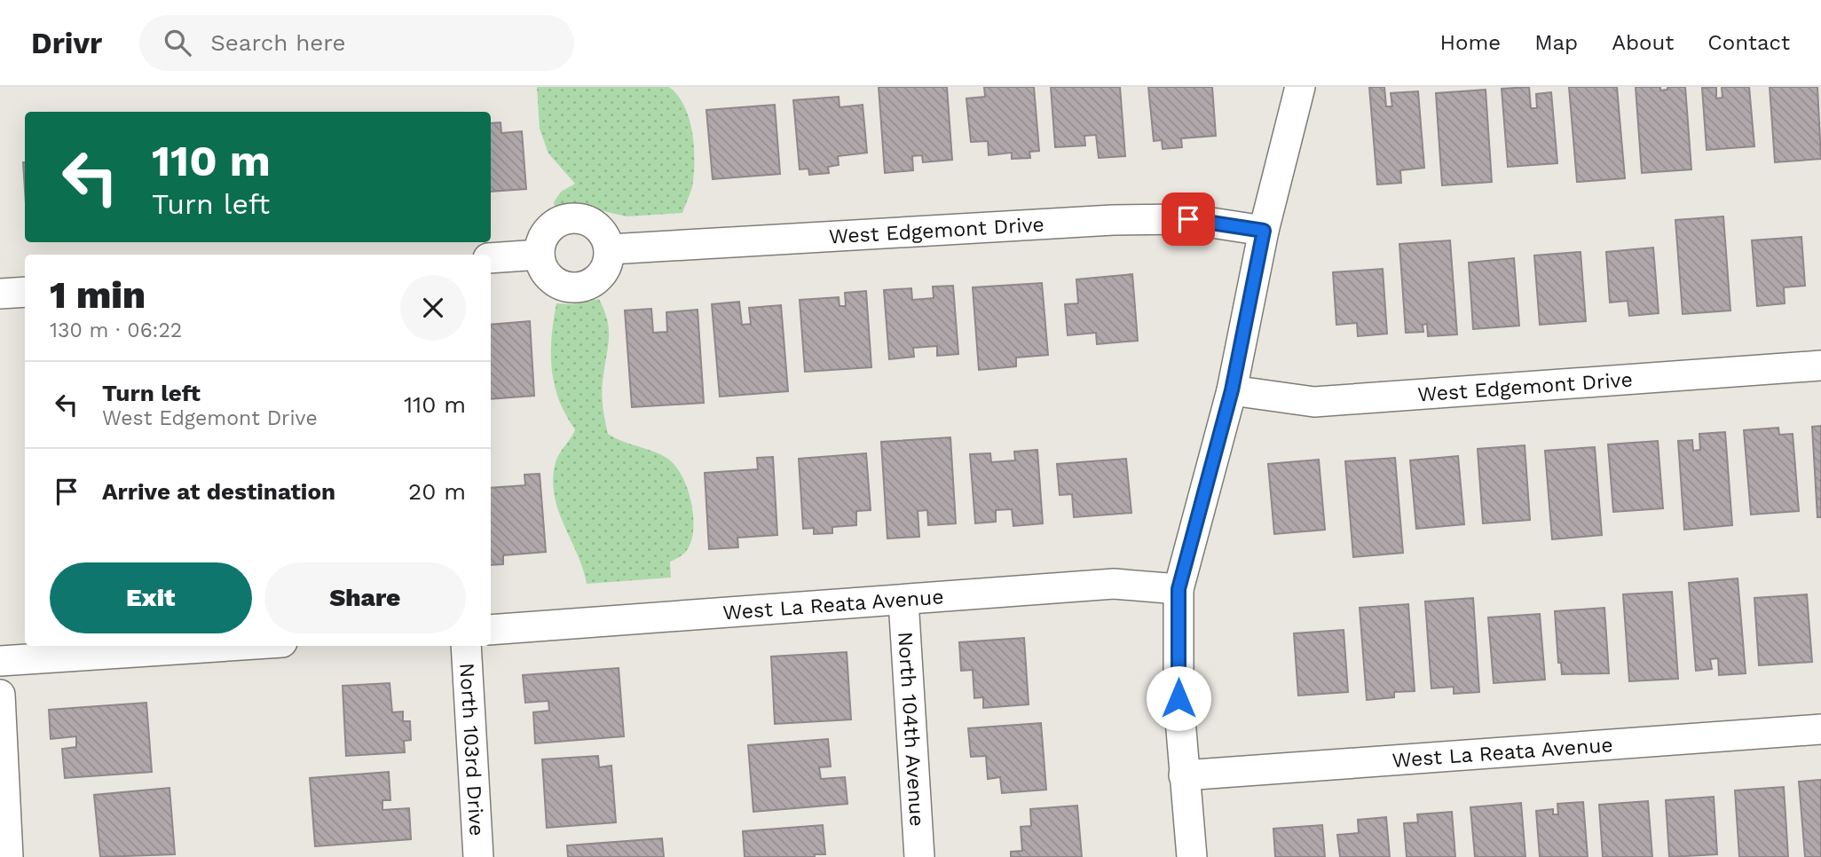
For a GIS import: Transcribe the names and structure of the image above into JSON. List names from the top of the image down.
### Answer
{
  "streets": {
    "street": [
      "West Edgemont Drive",
      "West La Reata Avenue",
      "North 104th Avenue",
      "North 103rd Drive"
    ]
  },
  "crossings": [
    ["West La Reata Avenue", "North 104th Avenue"]
  ],
  "page": {
    "header": "Drivr",
    "search": "Search here",
    "nav": [
      "Home",
      "Map",
      "About",
      "Contact"
    ],
    "turn": ["110 m", "Turn left"],
    "heading": ["1 min", "130 m · 06:22"],
    "list": [
      {
        "name": "Turn left",
        "note": "West Edgemont Drive",
        "value": "110 m"
      },
      {
        "name": "Arrive at destination",
        "value": "20 m"
      }
    ],
    "buttons": ["Exit", "Share"]
  }
}
